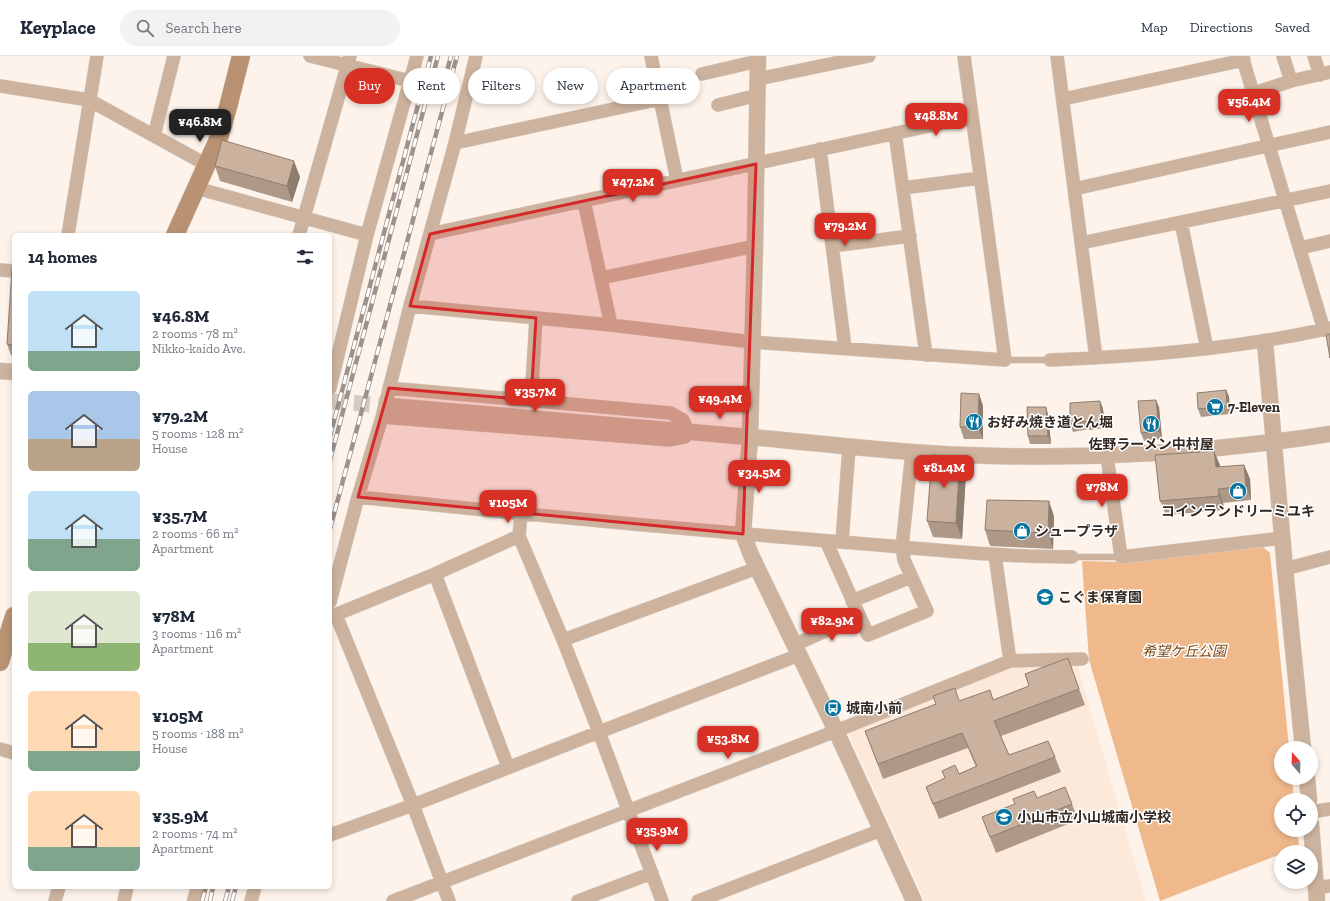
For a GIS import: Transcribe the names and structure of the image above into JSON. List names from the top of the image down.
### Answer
{
  "parks": ["希望ケ丘公園"],
  "places": {
    "supermarket": ["7-Eleven"],
    "restaurant": ["お好み焼き道とん堀", "佐野ラーメン中村屋"],
    "shop": ["コインランドリーミユキ", "シュープラザ"],
    "school or university": ["こぐま保育園", "小山市立小山城南小学校"],
    "bus stop": ["城南小前"]
  },
  "north": "top",
  "page": {
    "header": "Keyplace",
    "search": "Search here",
    "nav": ["Map", "Directions", "Saved"],
    "chip": [
      "Buy",
      "Rent",
      "Filters",
      "New",
      "Apartment"
    ],
    "price": [
      "¥56.4M",
      "¥48.8M",
      "¥46.8M",
      "¥47.2M",
      "¥79.2M",
      "¥35.7M",
      "¥49.4M",
      "¥81.4M",
      "¥34.5M",
      "¥78M",
      "¥105M",
      "¥82.9M",
      "¥53.8M",
      "¥35.9M"
    ],
    "heading": "14 homes",
    "list": [
      {
        "name": "¥46.8M",
        "note": "2 rooms · 78 m² · Nikko-kaido Ave."
      },
      {
        "name": "¥79.2M",
        "note": "5 rooms · 128 m² · House"
      },
      {
        "name": "¥35.7M",
        "note": "2 rooms · 66 m² · Apartment"
      },
      {
        "name": "¥78M",
        "note": "3 rooms · 116 m² · Apartment"
      },
      {
        "name": "¥105M",
        "note": "5 rooms · 188 m² · House"
      },
      {
        "name": "¥35.9M",
        "note": "2 rooms · 74 m² · Apartment"
      }
    ]
  }
}
